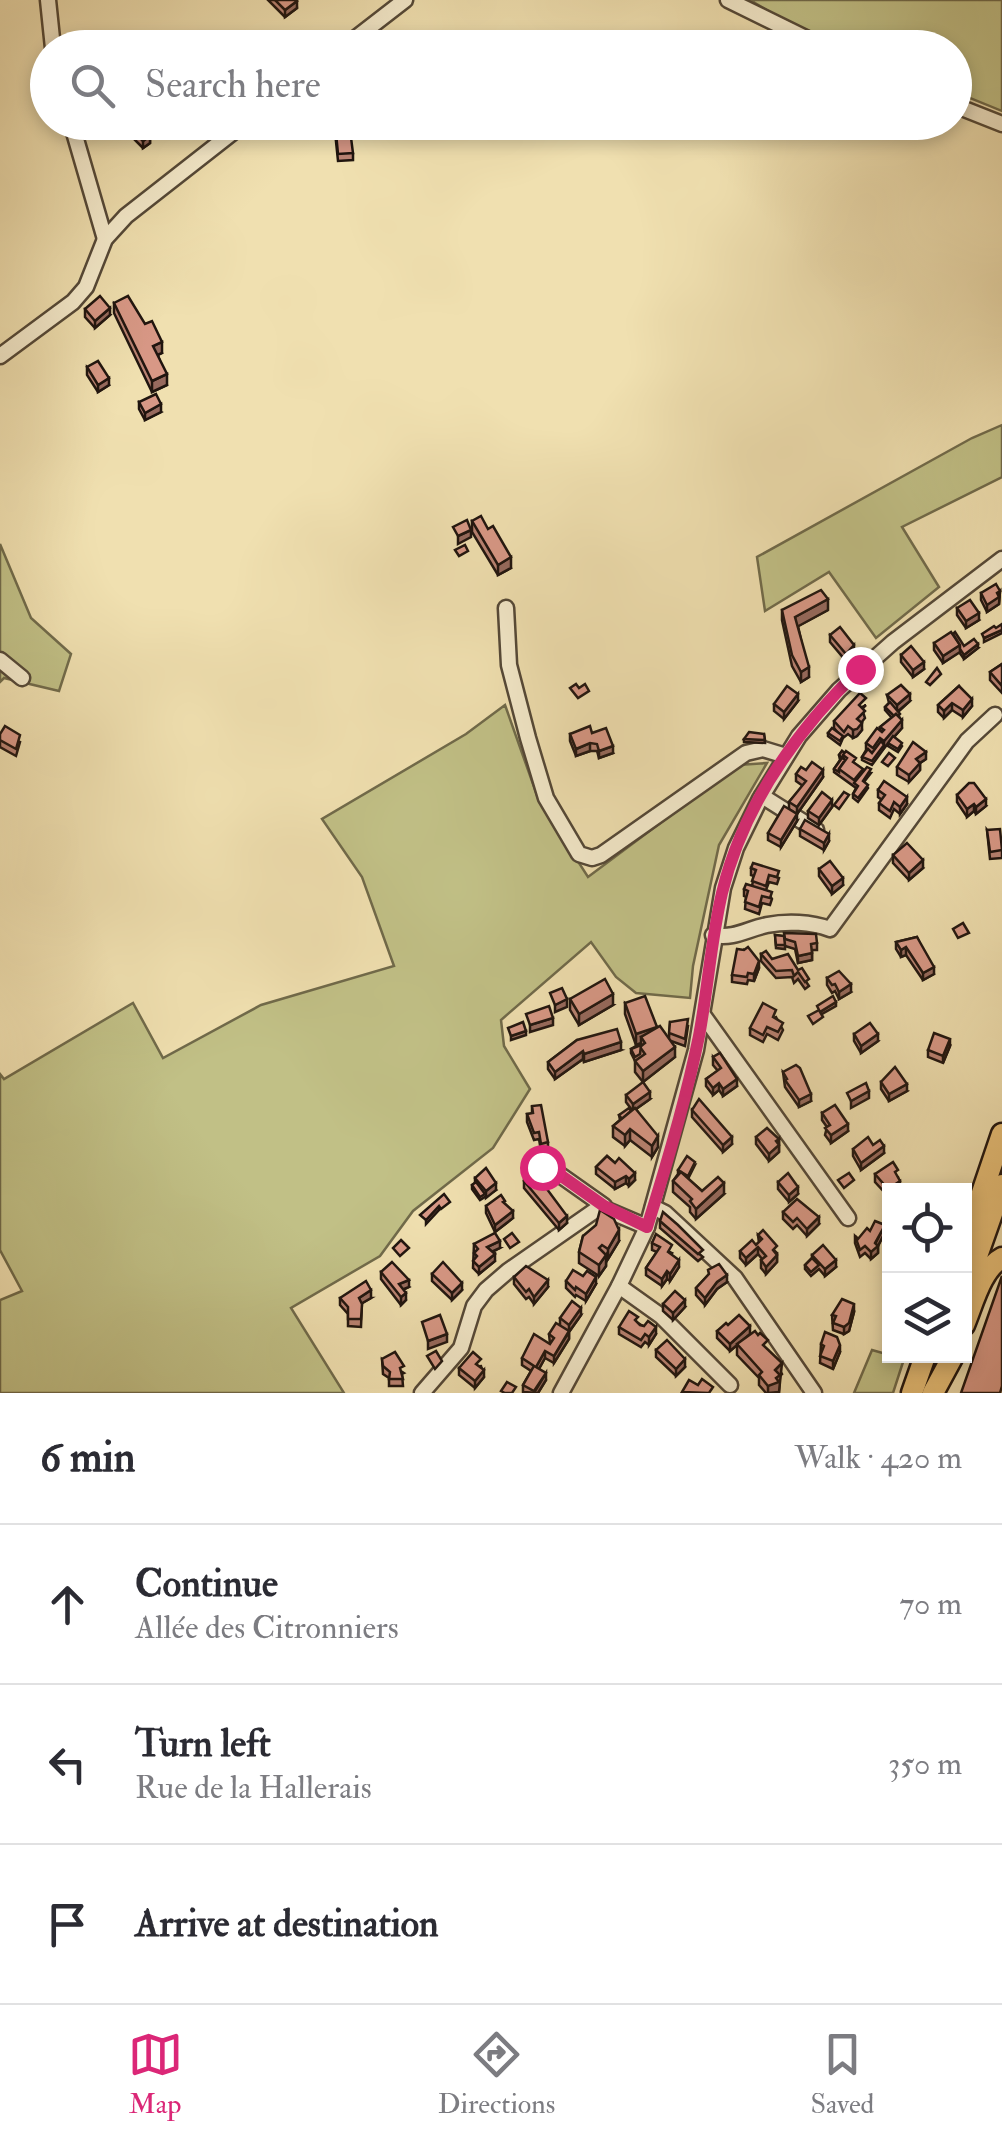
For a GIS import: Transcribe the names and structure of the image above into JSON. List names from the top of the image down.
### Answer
{
  "page": {
    "search": "Search here",
    "heading": ["6 min", "Walk · 420 m"],
    "list": [
      ["Continue", "Allée des Citronniers", "70 m"],
      ["Turn left", "Rue de la Hallerais", "350 m"],
      "Arrive at destination"
    ],
    "nav": ["Map", "Directions", "Saved"]
  }
}
